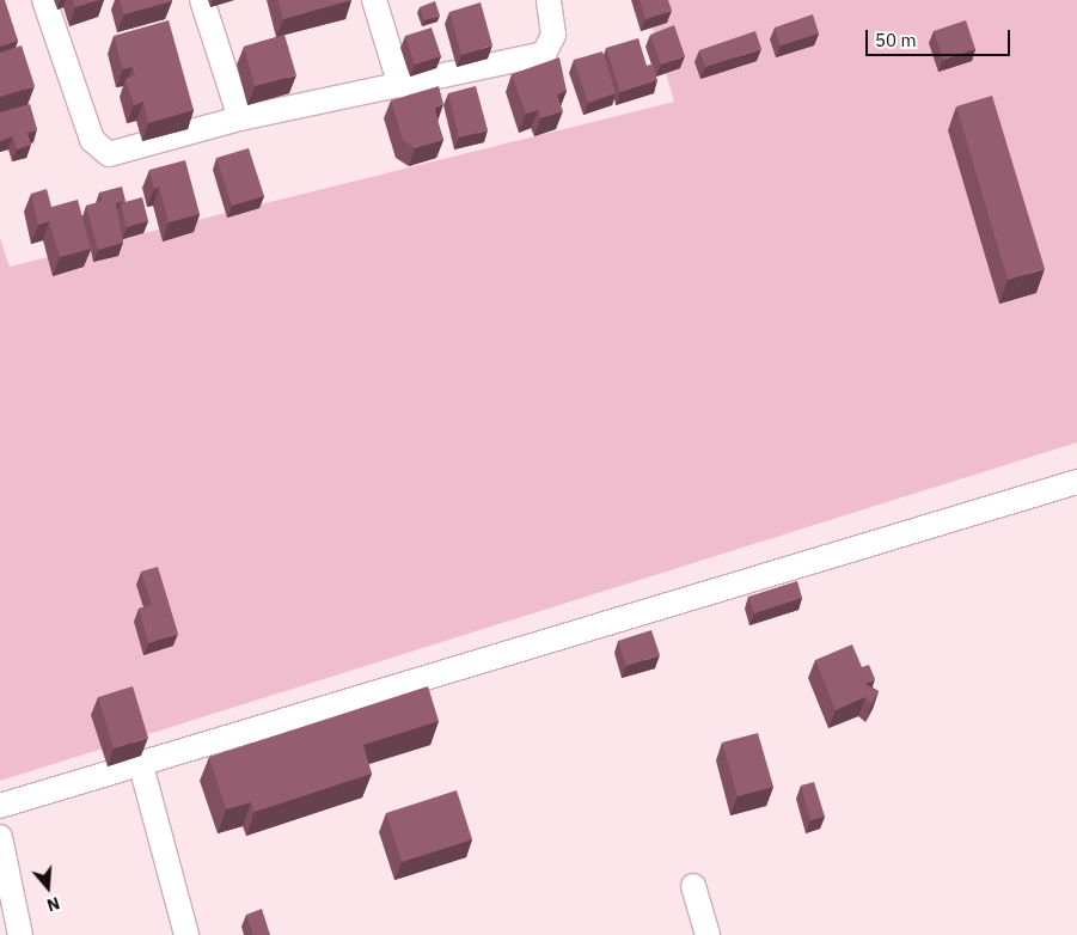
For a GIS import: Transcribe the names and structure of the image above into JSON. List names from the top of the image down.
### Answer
{
  "scale_bar": "50 m",
  "north": "bottom"
}
